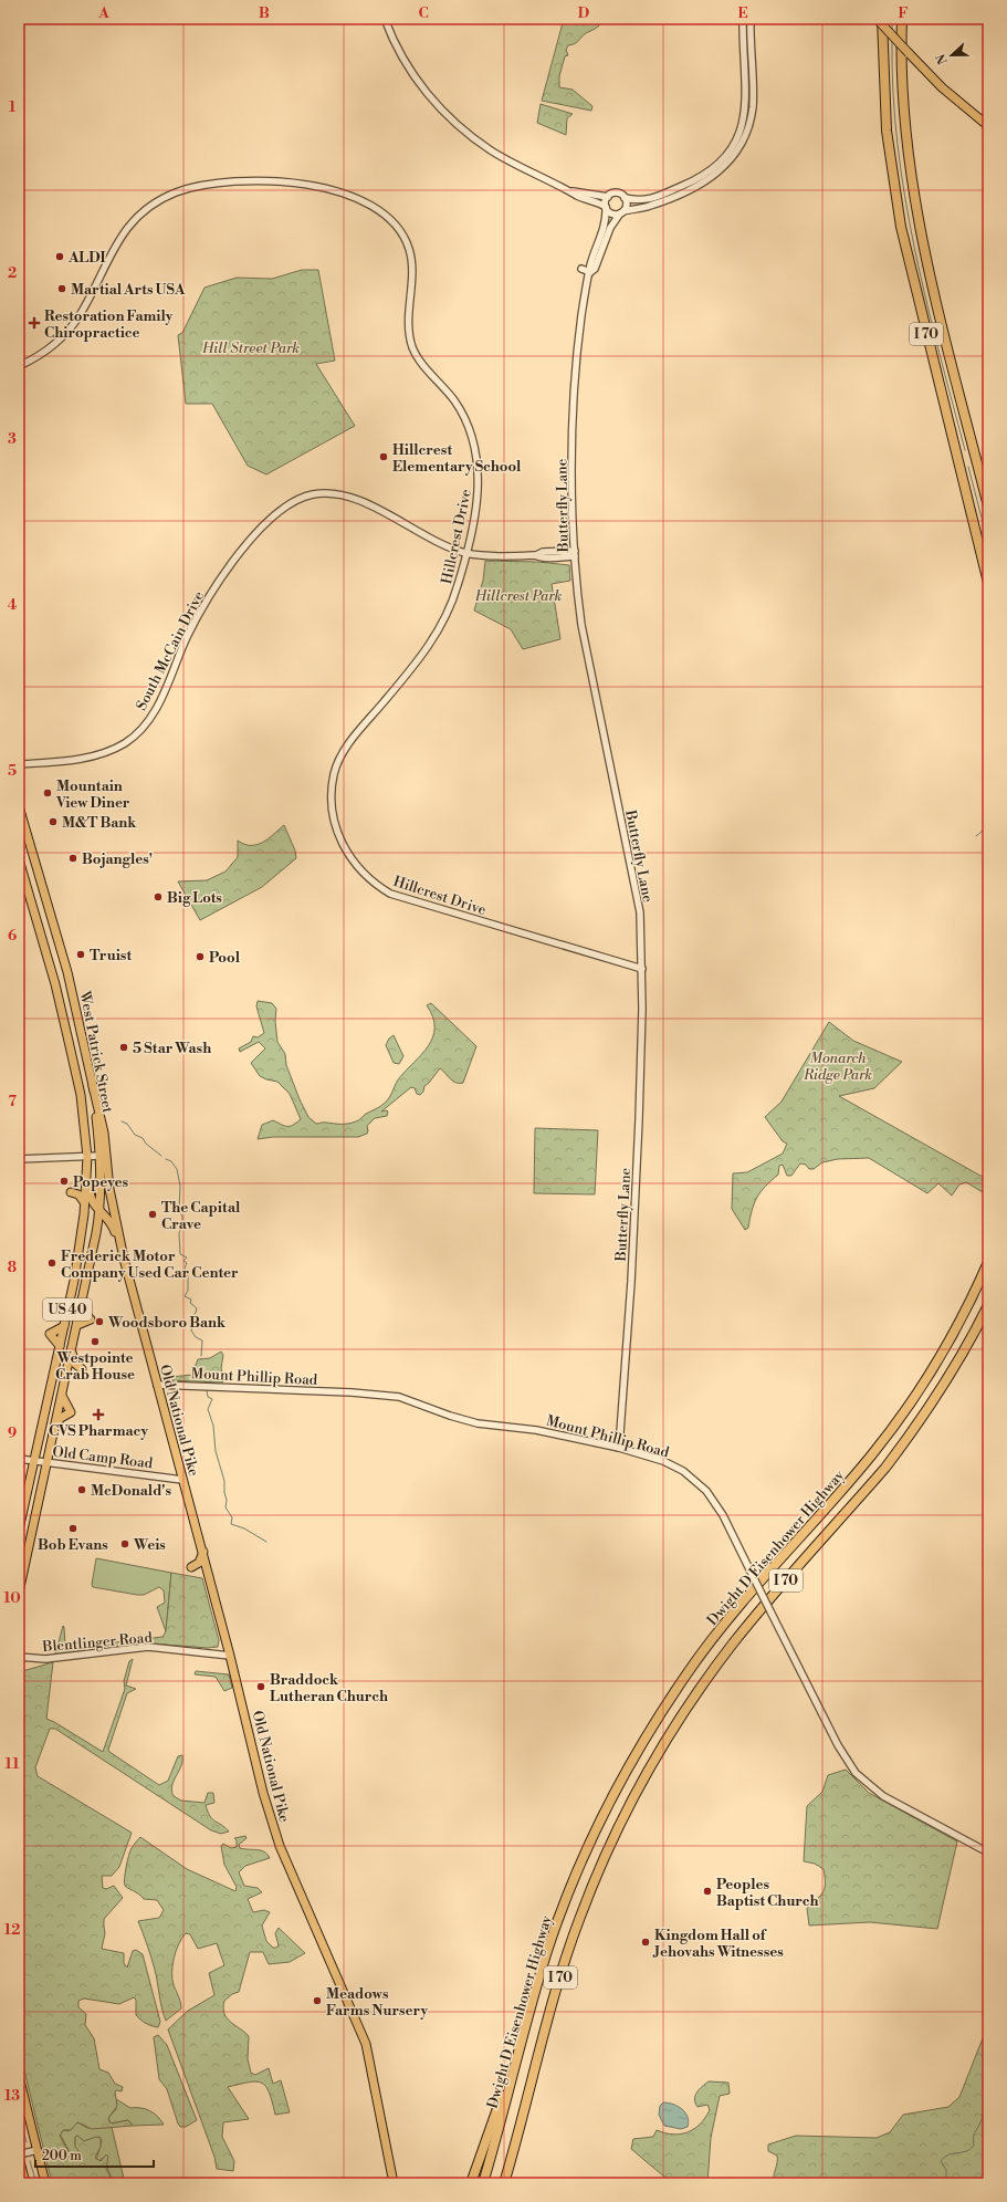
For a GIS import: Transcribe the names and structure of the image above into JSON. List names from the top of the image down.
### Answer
{
  "streets": {
    "highway": ["I 70", "Dwight D Eisenhower Highway"],
    "main road": ["West Patrick Street", "US 40", "Old National Pike"],
    "street": [
      "Butterfly Lane",
      "Hillcrest Drive",
      "South McCain Drive",
      "Mount Phillip Road",
      "Old Camp Road",
      "Blentlinger Road"
    ]
  },
  "crossings": [
    ["Butterfly Lane", "Hillcrest Drive"],
    ["Butterfly Lane", "South McCain Drive"],
    ["Butterfly Lane", "Mount Phillip Road"],
    ["Hillcrest Drive", "South McCain Drive"],
    ["West Patrick Street", "Old Camp Road"],
    ["Mount Phillip Road", "Old National Pike"],
    ["Old National Pike", "Old Camp Road"],
    ["Old National Pike", "Blentlinger Road"]
  ],
  "parks": ["Hill Street Park", "Hillcrest Park", "Monarch Ridge Park"],
  "places": {
    "other": [
      "ALDI",
      "Martial Arts USA",
      "Hillcrest Elementary School",
      "Mountain View Diner",
      "M&T Bank",
      "Bojangles'",
      "Big Lots",
      "Truist",
      "Pool",
      "5 Star Wash",
      "Popeyes",
      "The Capital Crave",
      "Frederick Motor Company Used Car Center",
      "Woodsboro Bank",
      "Westpointe Crab House",
      "McDonald's",
      "Bob Evans",
      "Weis",
      "Braddock Lutheran Church",
      "Peoples Baptist Church",
      "Kingdom Hall of Jehovahs Witnesses",
      "Meadows Farms Nursery"
    ],
    "health": ["Restoration Family Chiropractice", "CVS Pharmacy"]
  },
  "scale_bar": "200 m",
  "north": "left",
  "grid": {
    "columns": [
      "A",
      "B",
      "C",
      "D",
      "E",
      "F"
    ],
    "rows": [
      "1",
      "2",
      "3",
      "4",
      "5",
      "6",
      "7",
      "8",
      "9",
      "10",
      "11",
      "12",
      "13"
    ]
  }
}
